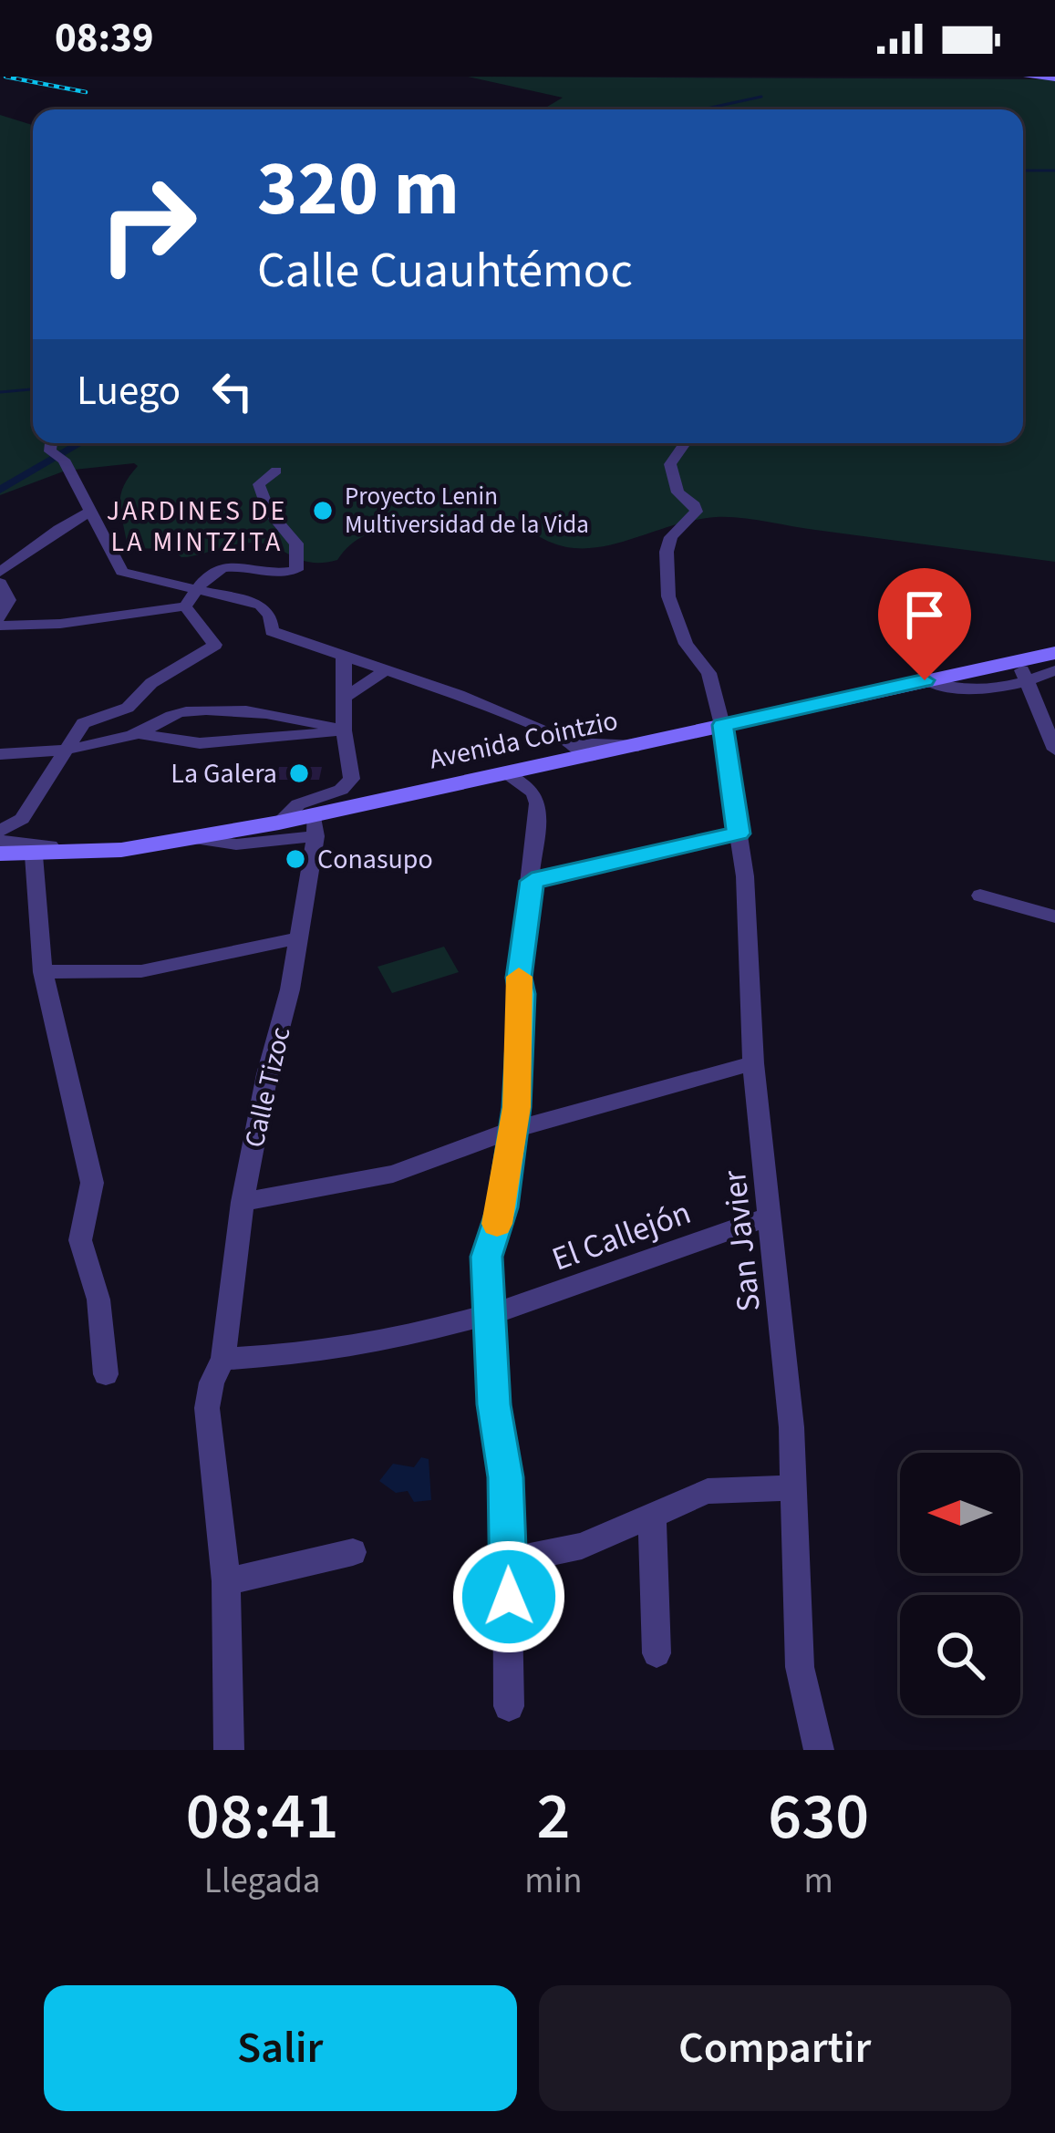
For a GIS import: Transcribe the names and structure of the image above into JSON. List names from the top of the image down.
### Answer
{
  "streets": {
    "main road": ["Avenida Cointzio"],
    "street": ["Calle Tizoc", "El Callejón", "San Javier"]
  },
  "crossings": [
    ["Avenida Cointzio", "Calle Tizoc"],
    ["Avenida Cointzio", "San Javier"],
    ["El Callejón", "San Javier"]
  ],
  "districts": ["JARDINES DE LA MINTZITA"],
  "places": ["Proyecto Lenin Multiversidad de la Vida", "La Galera", "Conasupo"],
  "north": "left",
  "page": {
    "status": "08:39",
    "turn": ["320 m", "Calle Cuauhtémoc"],
    "then": "Luego",
    "eta": [
      "08:41",
      "Llegada",
      "2",
      "min",
      "630",
      "m"
    ],
    "buttons": ["Salir", "Compartir"]
  }
}
